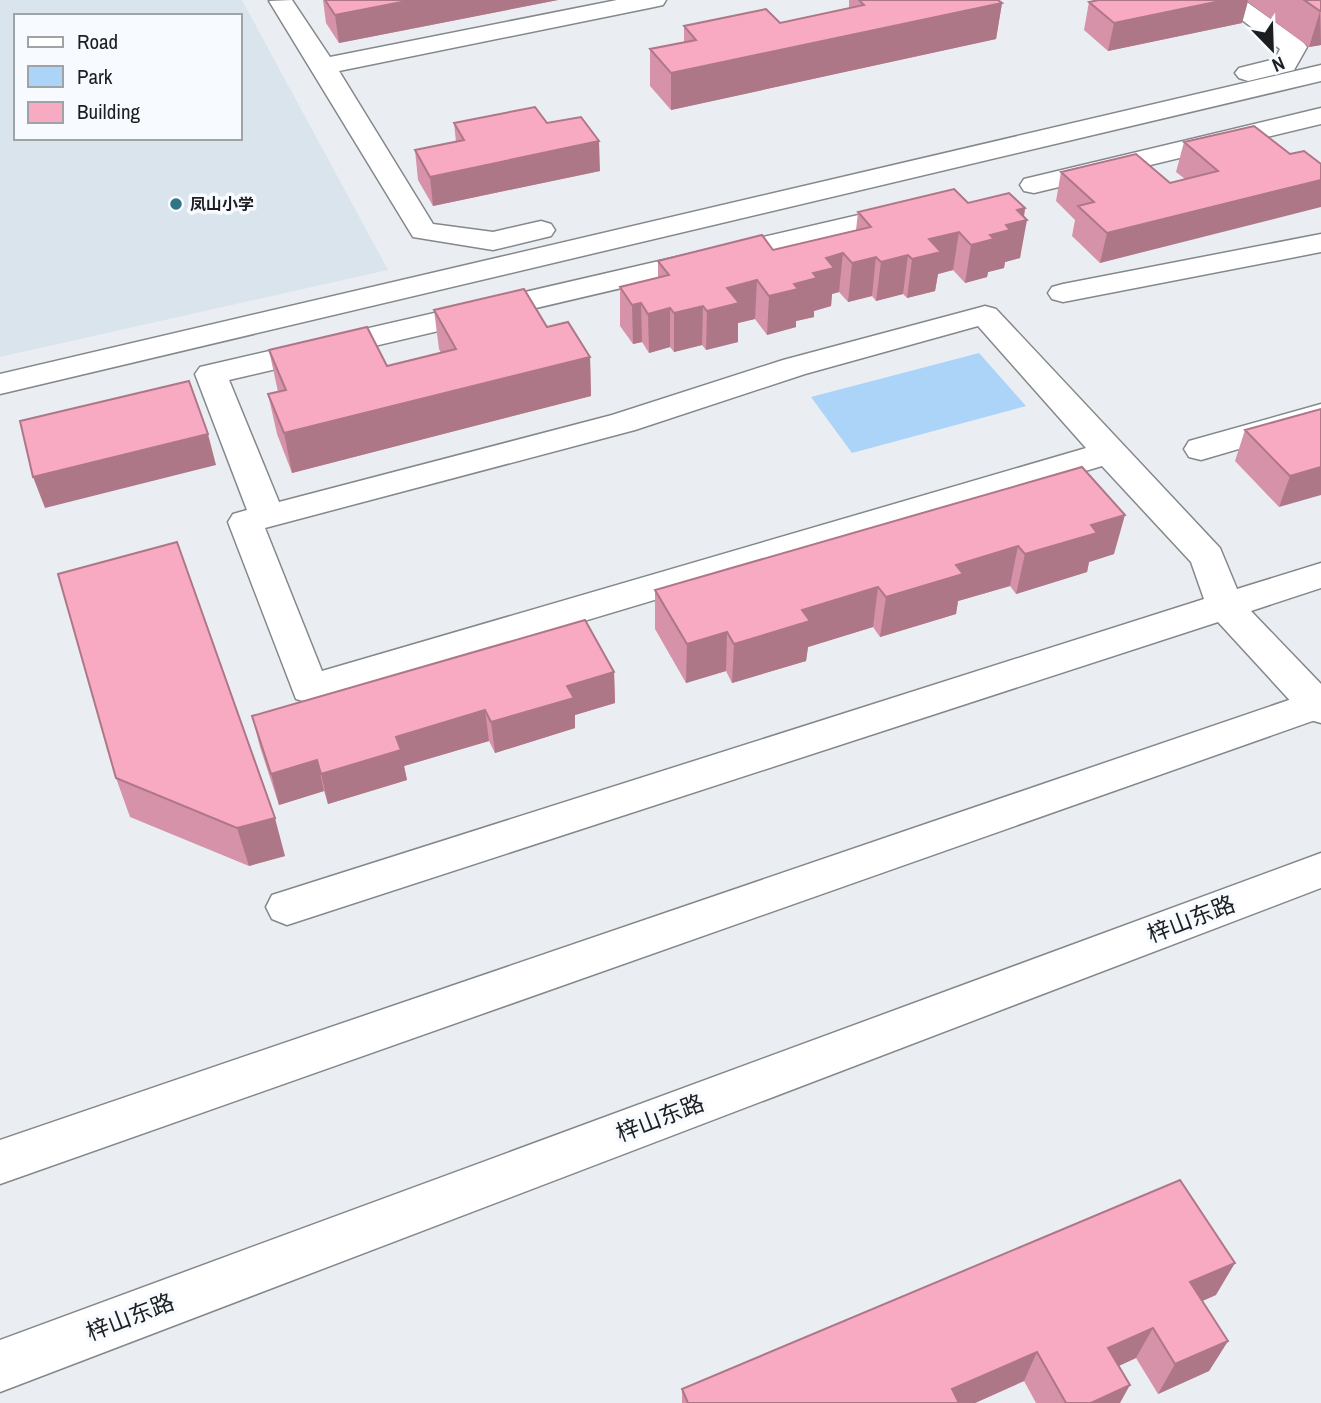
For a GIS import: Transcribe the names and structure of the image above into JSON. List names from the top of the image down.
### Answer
{
  "streets": {
    "main road": ["梓山东路"]
  },
  "places": ["凤山小学"],
  "legend": ["Road", "Park", "Building"],
  "north": "bottom right"
}
